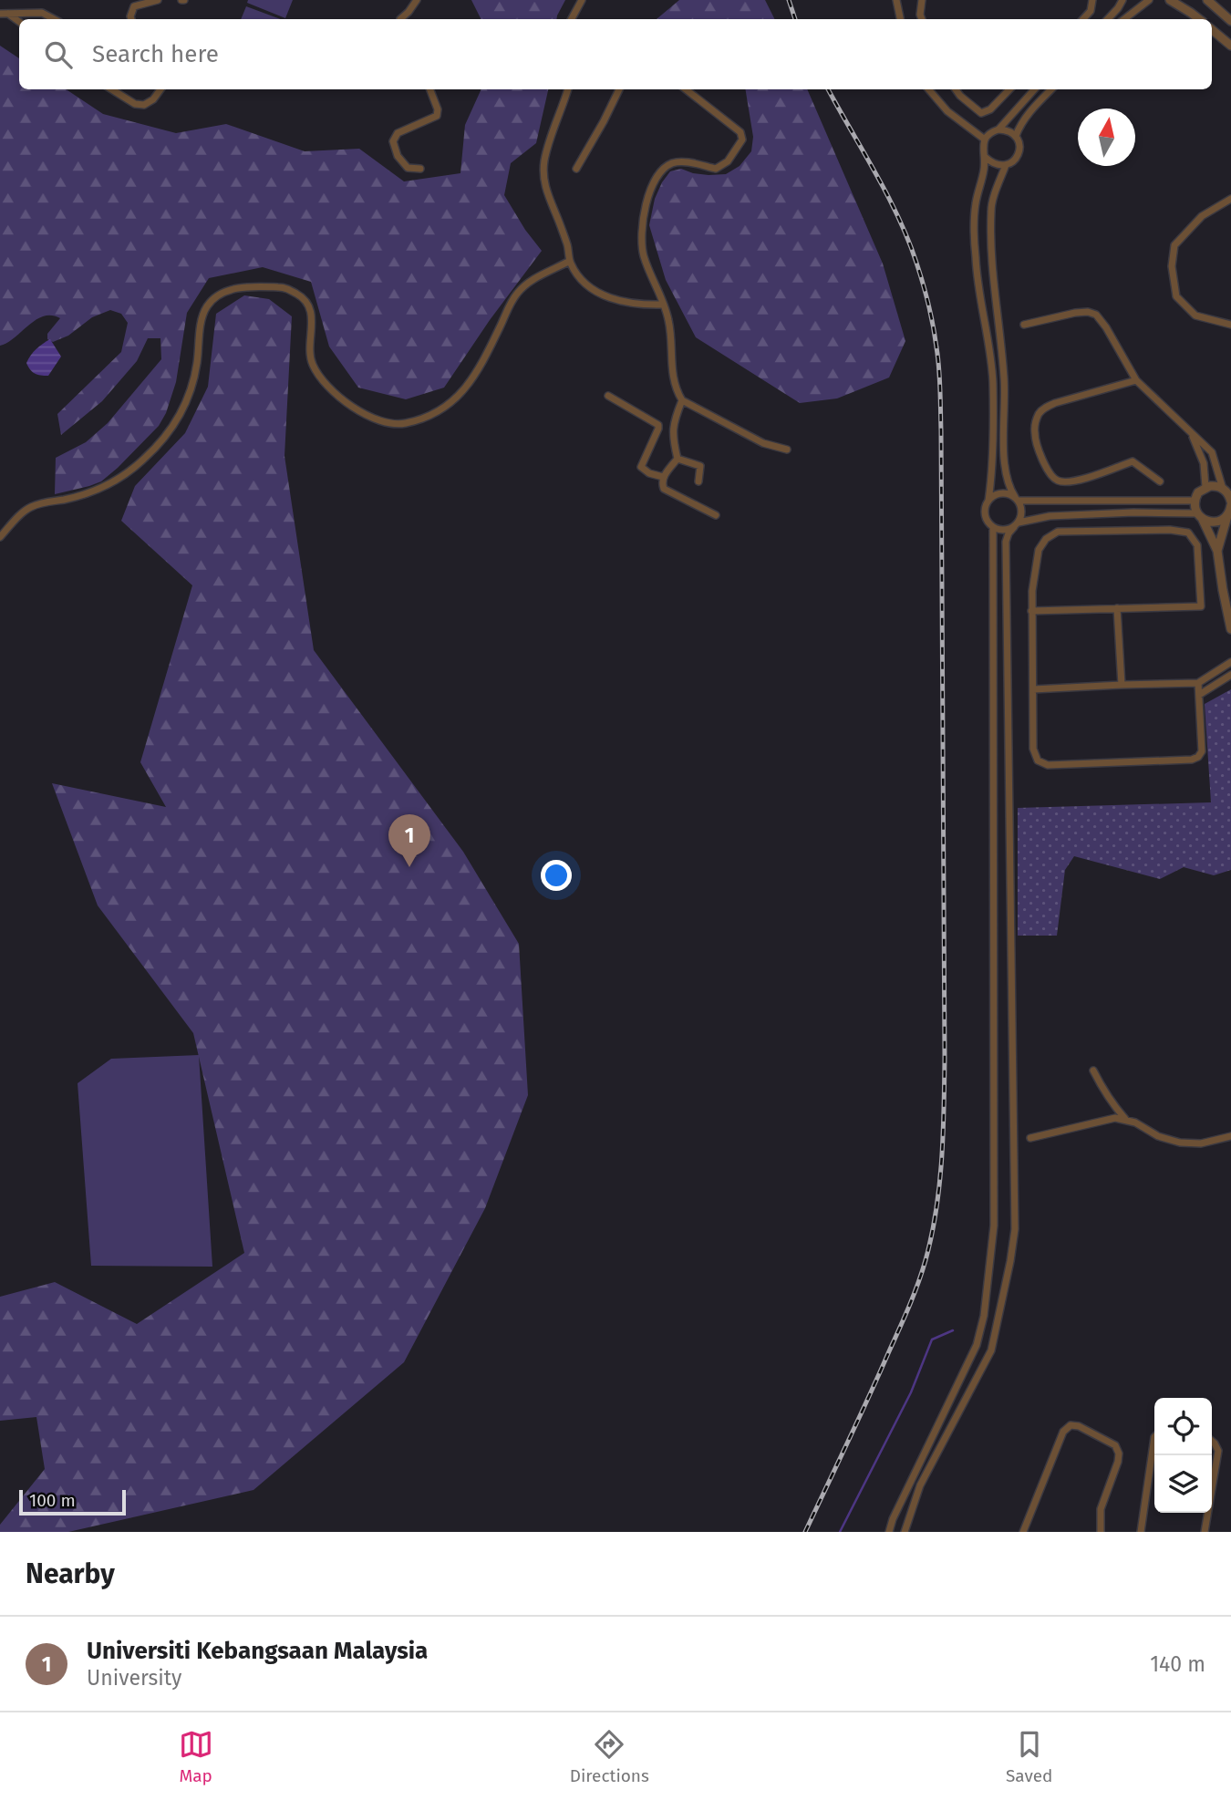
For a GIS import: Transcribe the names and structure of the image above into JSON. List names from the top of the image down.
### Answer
{
  "scale_bar": "100 m",
  "north": "top",
  "page": {
    "search": "Search here",
    "pins": "1",
    "scale": "100 m",
    "heading": "Nearby",
    "list": [
      {
        "mark": "1",
        "name": "Universiti Kebangsaan Malaysia",
        "note": "University",
        "value": "140 m"
      }
    ],
    "nav": ["Map", "Directions", "Saved"]
  }
}
